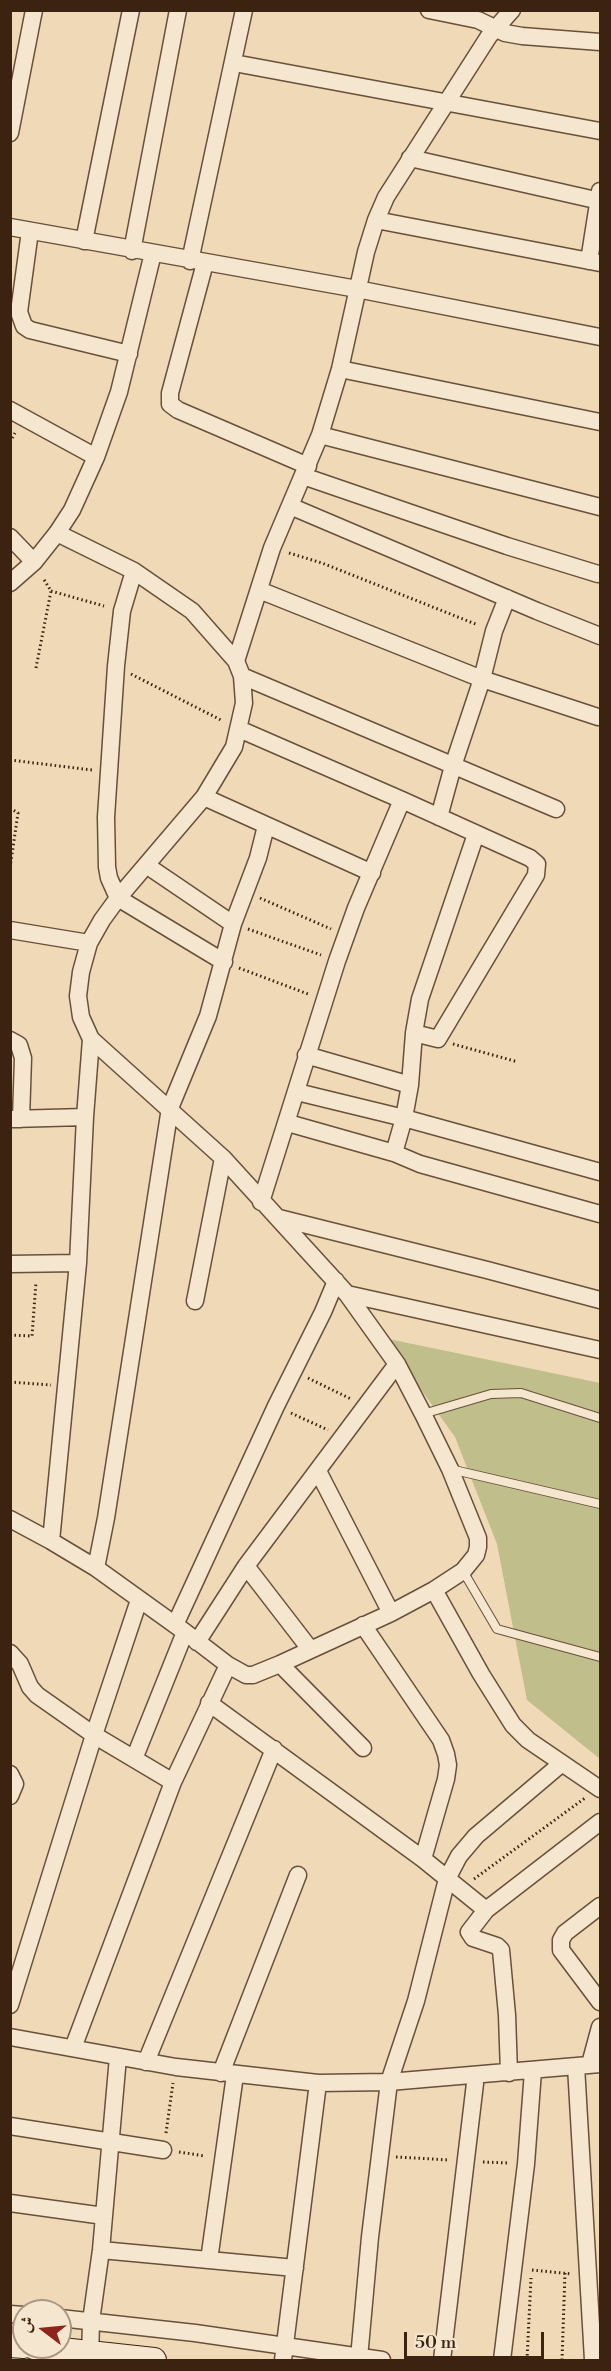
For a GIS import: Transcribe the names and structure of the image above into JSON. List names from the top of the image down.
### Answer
{
  "scale_bar": "50 m",
  "north": "left"
}
